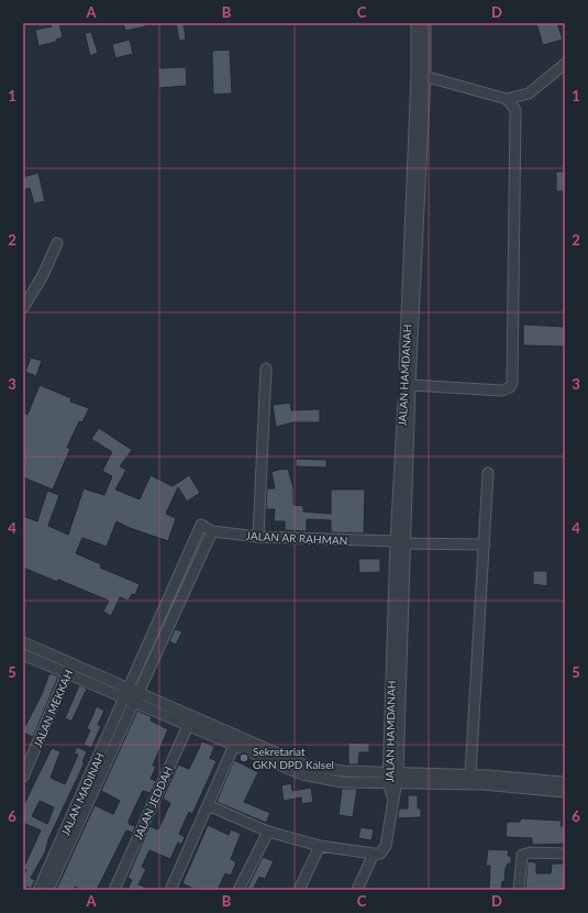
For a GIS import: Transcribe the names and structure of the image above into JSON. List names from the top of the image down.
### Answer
{
  "streets": {
    "street": [
      "JALAN HAMDANAH",
      "JALAN AR RAHMAN",
      "JALAN MEKKAH",
      "JALAN MADINAH",
      "JALAN JEDDAH"
    ]
  },
  "crossings": [
    ["JALAN HAMDANAH", "JALAN AR RAHMAN"]
  ],
  "places": ["Sekretariat GKN DPD Kalsel"],
  "grid": {
    "columns": [
      "A",
      "B",
      "C",
      "D"
    ],
    "rows": [
      "1",
      "2",
      "3",
      "4",
      "5",
      "6"
    ]
  }
}
